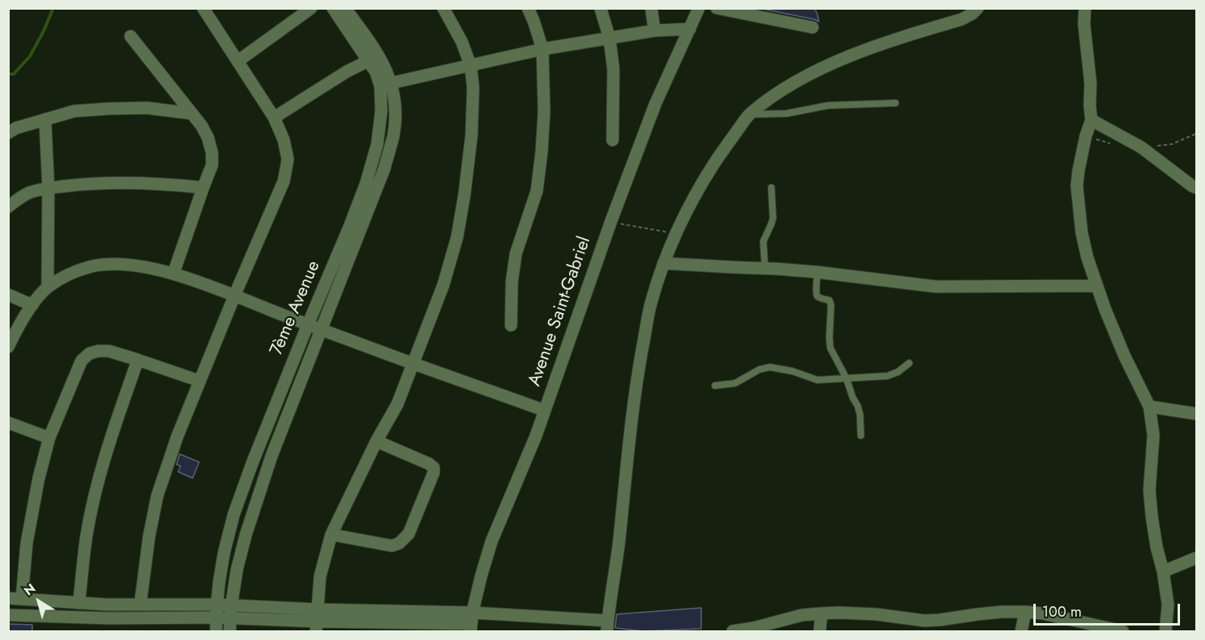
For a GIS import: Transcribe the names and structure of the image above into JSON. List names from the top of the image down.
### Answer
{
  "streets": {
    "street": ["7ème Avenue", "Avenue Saint-Gabriel"]
  },
  "scale_bar": "100 m",
  "north": "top left"
}
